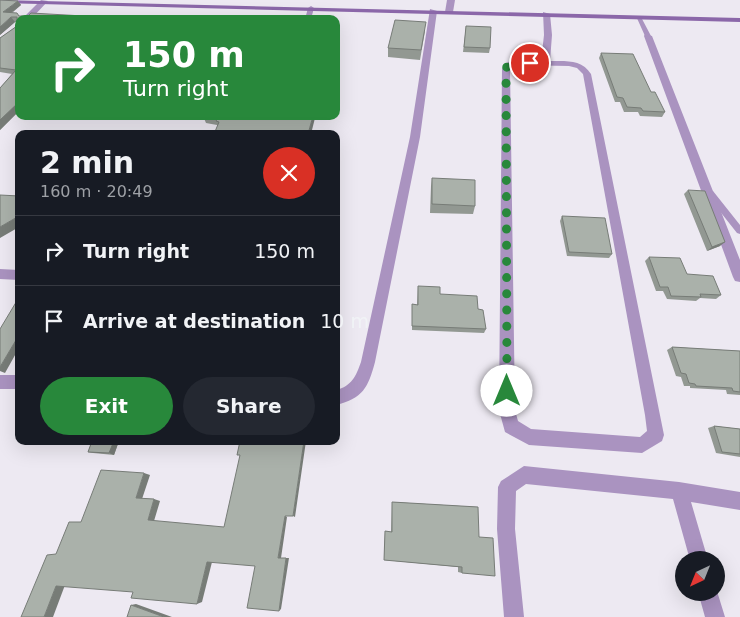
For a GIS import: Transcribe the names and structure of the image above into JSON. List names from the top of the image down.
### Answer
{
  "north": "bottom left",
  "page": {
    "turn": ["150 m", "Turn right"],
    "heading": ["2 min", "160 m · 20:49"],
    "list": [
      {
        "name": "Turn right",
        "value": "150 m"
      },
      {
        "name": "Arrive at destination",
        "value": "10 m"
      }
    ],
    "buttons": ["Exit", "Share"]
  }
}
